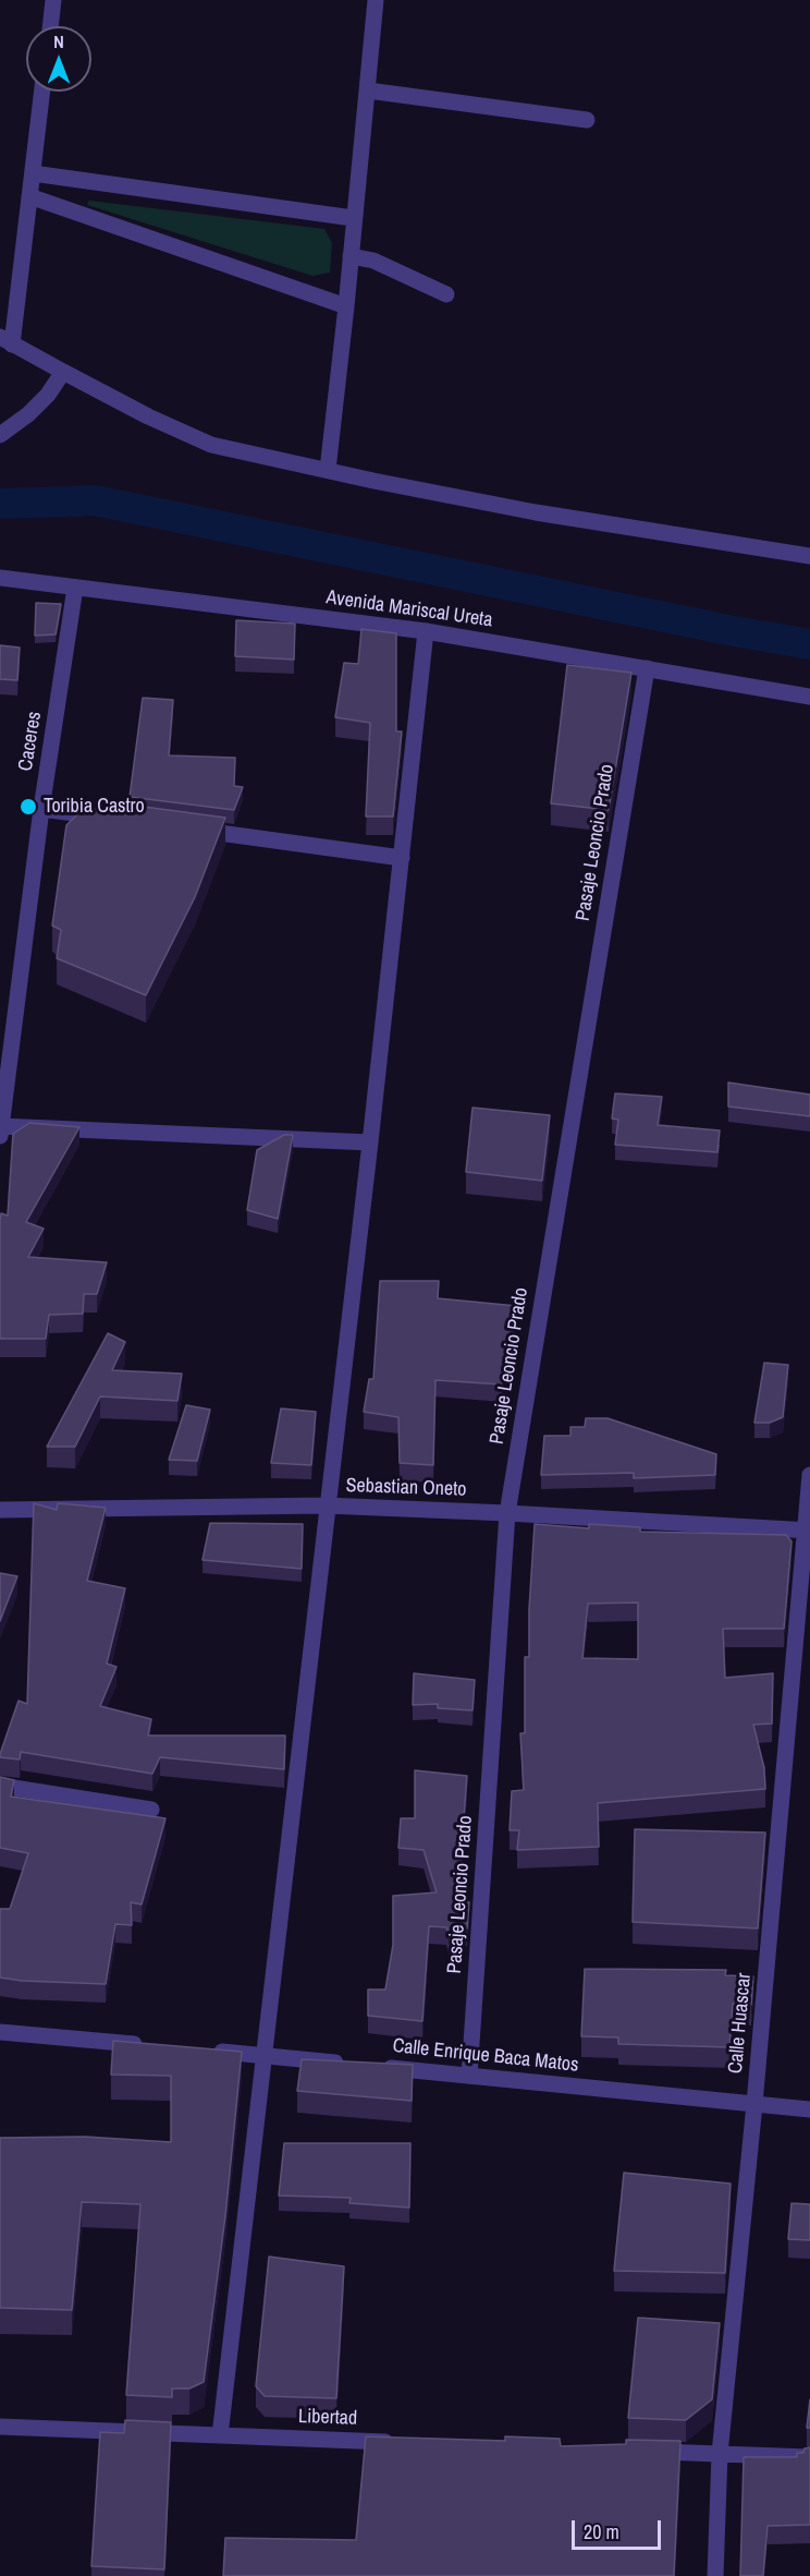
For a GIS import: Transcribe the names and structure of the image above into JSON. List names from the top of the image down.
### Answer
{
  "streets": {
    "street": [
      "Avenida Mariscal Ureta",
      "Caceres",
      "Pasaje Leoncio Prado",
      "Sebastian Oneto",
      "Calle Huascar",
      "Calle Enrique Baca Matos",
      "Libertad"
    ]
  },
  "crossings": [
    ["Avenida Mariscal Ureta", "Caceres"],
    ["Avenida Mariscal Ureta", "Pasaje Leoncio Prado"],
    ["Pasaje Leoncio Prado", "Sebastian Oneto"],
    ["Pasaje Leoncio Prado", "Calle Enrique Baca Matos"],
    ["Sebastian Oneto", "Calle Huascar"],
    ["Calle Huascar", "Calle Enrique Baca Matos"]
  ],
  "places": ["Toribia Castro"],
  "scale_bar": "20 m",
  "north": "top"
}
